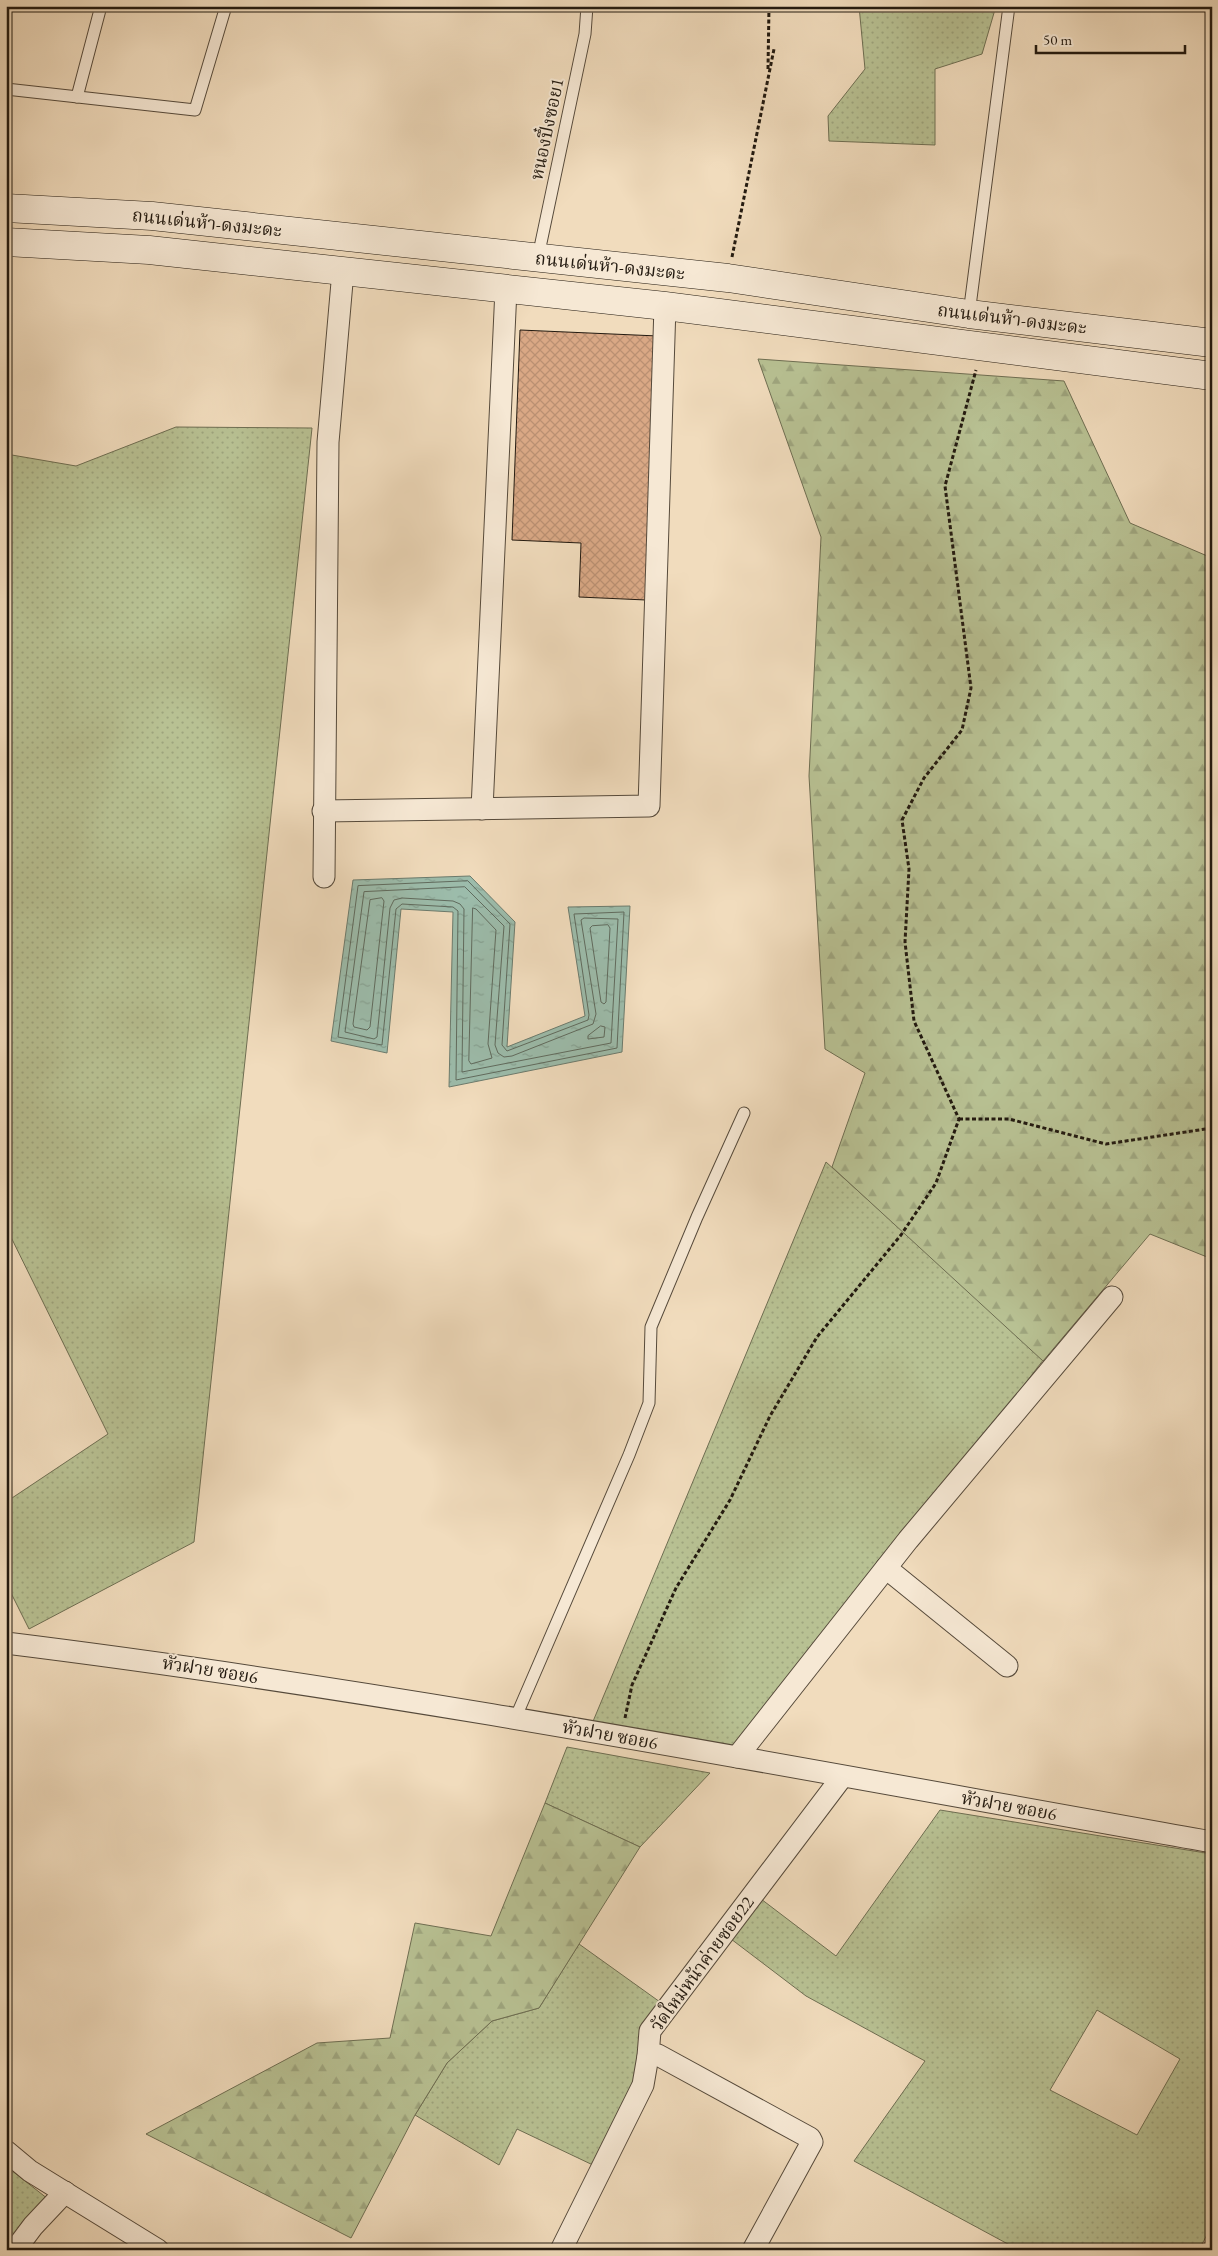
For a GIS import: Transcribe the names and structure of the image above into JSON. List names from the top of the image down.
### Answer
{
  "streets": {
    "main road": ["ถนนเด่นห้า-ดงมะดะ"],
    "street": ["หัวฝาย ซอย6", "วัดใหม่หน้าค่ายซอย22"],
    "lane": ["หนองปึ๋งซอย1"]
  },
  "crossings": [
    ["หนองปึ๋งซอย1", "ถนนเด่นห้า-ดงมะดะ"],
    ["หัวฝาย ซอย6", "วัดใหม่หน้าค่ายซอย22"]
  ],
  "scale_bar": "50 m"
}
